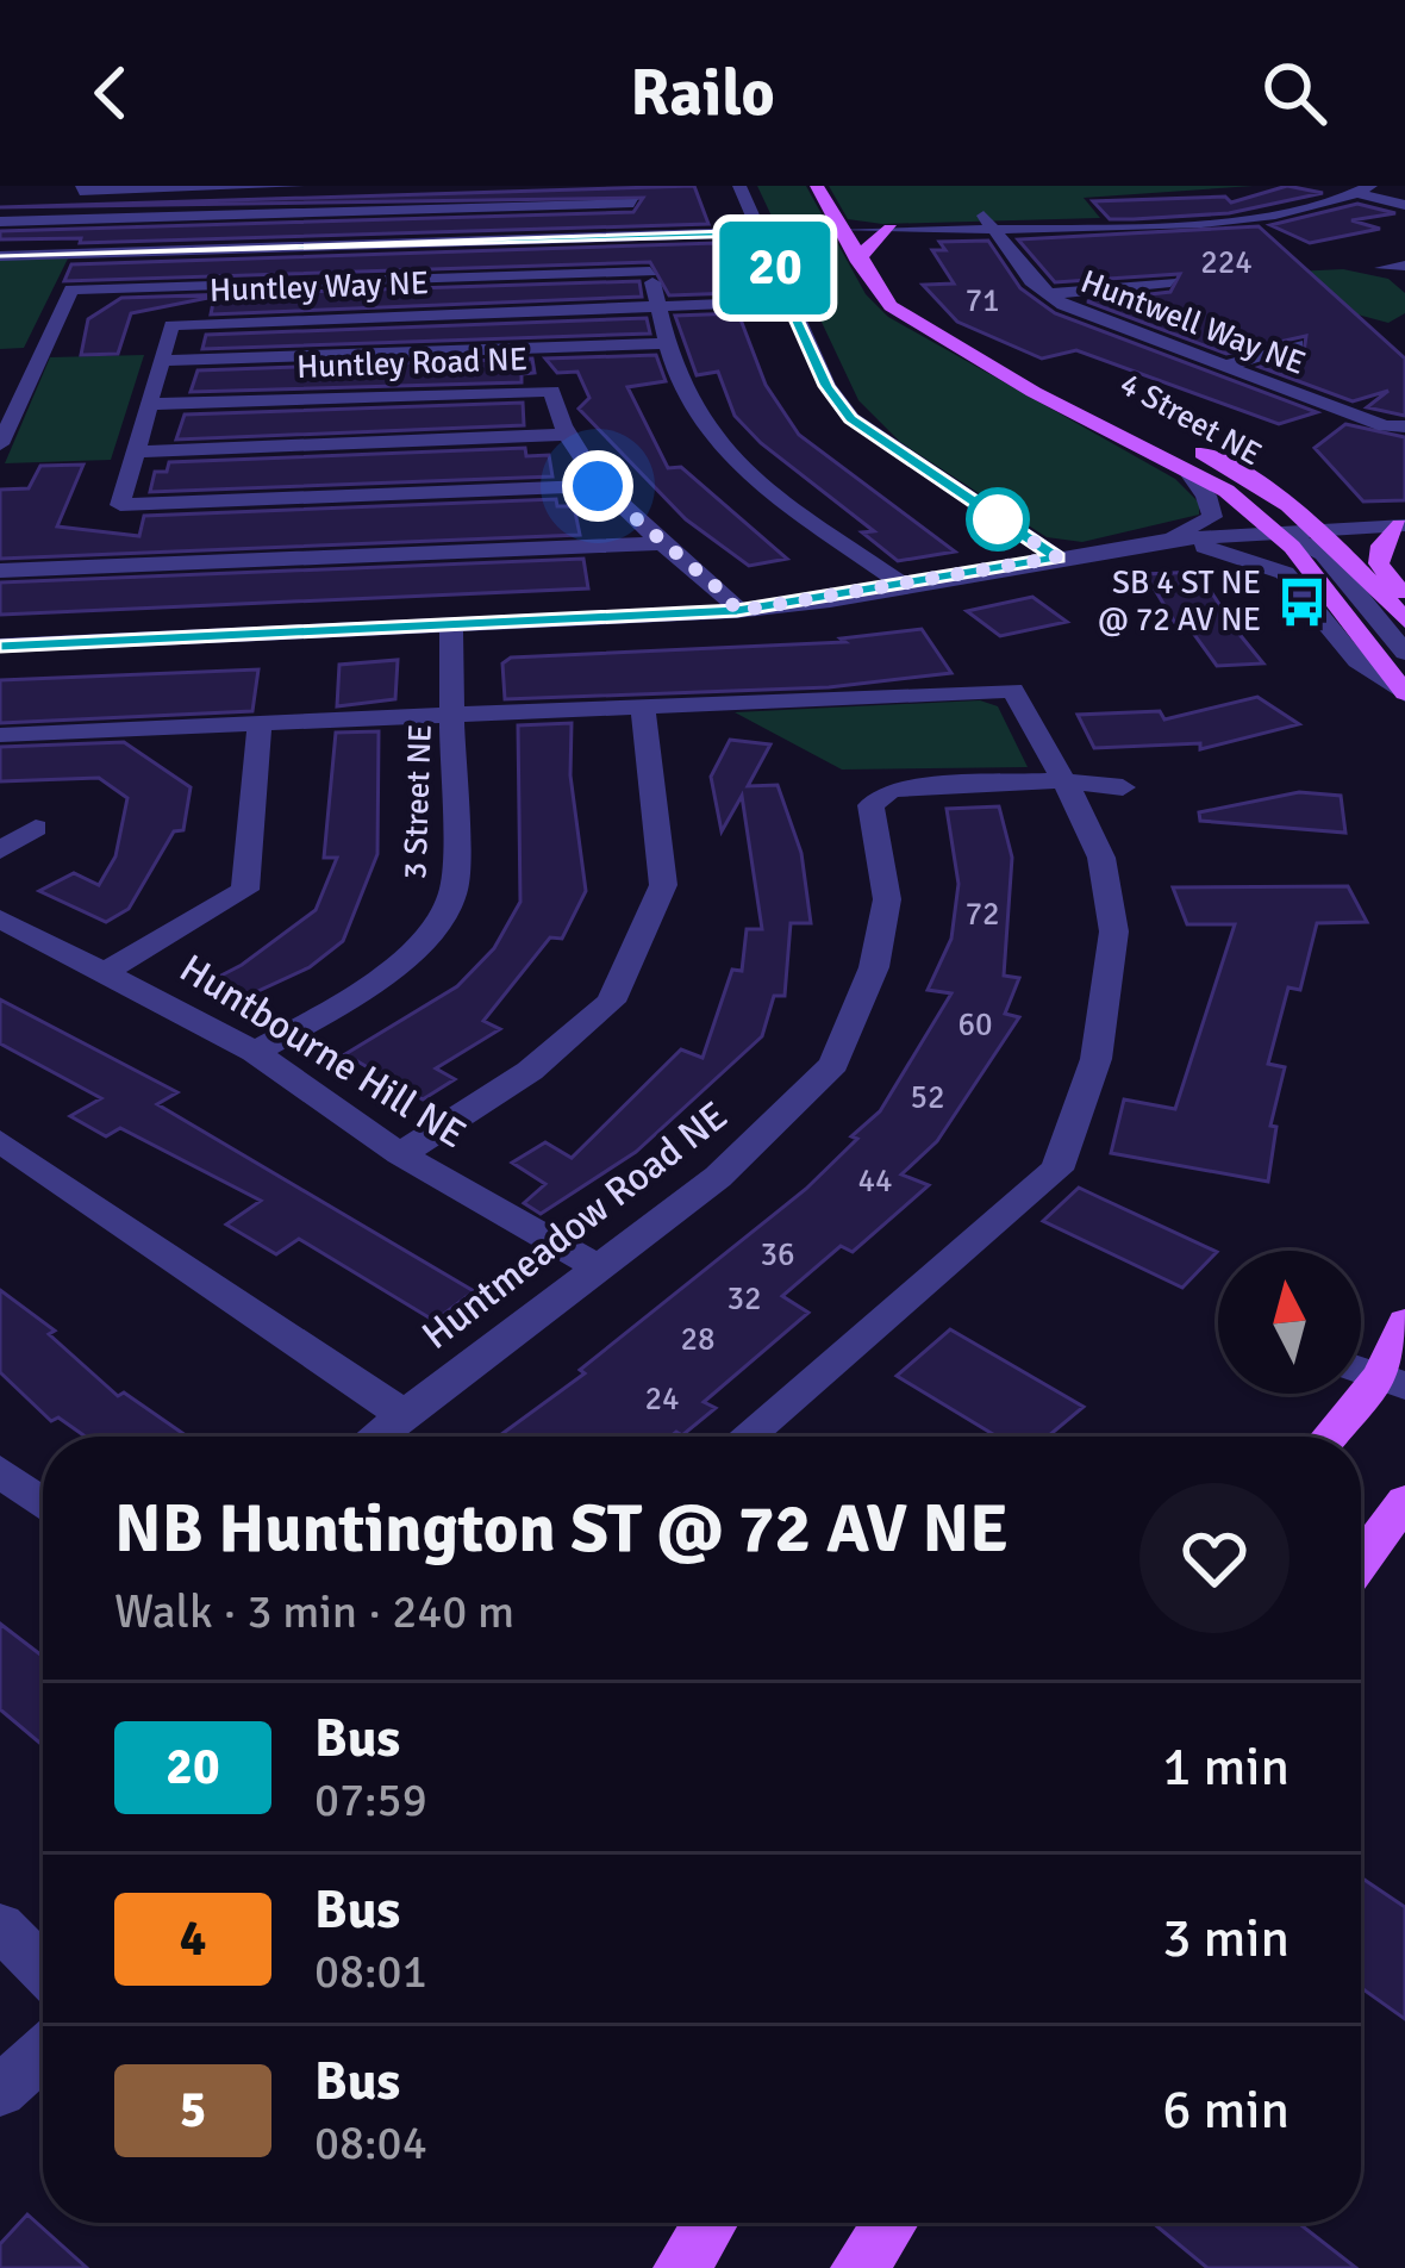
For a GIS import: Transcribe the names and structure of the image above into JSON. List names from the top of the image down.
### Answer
{
  "streets": {
    "main road": ["4 Street NE"],
    "street": [
      "Huntley Way NE",
      "Huntwell Way NE",
      "Huntley Road NE",
      "3 Street NE",
      "Huntbourne Hill NE",
      "Huntmeadow Road NE"
    ]
  },
  "crossings": [
    ["Huntley Way NE", "Huntley Road NE"],
    ["3 Street NE", "Huntbourne Hill NE"],
    ["Huntbourne Hill NE", "Huntmeadow Road NE"]
  ],
  "places": {
    "bus stop": ["SB 4 ST NE @ 72 AV NE"]
  },
  "lines": ["bus line 20"],
  "house_numbers": [
    "224",
    "71",
    "72",
    "60",
    "52",
    "44",
    "36",
    "32",
    "28",
    "24"
  ],
  "north": "top",
  "page": {
    "header": "Railo",
    "on_map": "20",
    "heading": ["NB Huntington ST @ 72 AV NE", "Walk · 3 min · 240 m"],
    "list": [
      {
        "mark": "20",
        "name": "Bus",
        "note": "07:59",
        "value": "1 min"
      },
      {
        "mark": "4",
        "name": "Bus",
        "note": "08:01",
        "value": "3 min"
      },
      {
        "mark": "5",
        "name": "Bus",
        "note": "08:04",
        "value": "6 min"
      }
    ]
  }
}
